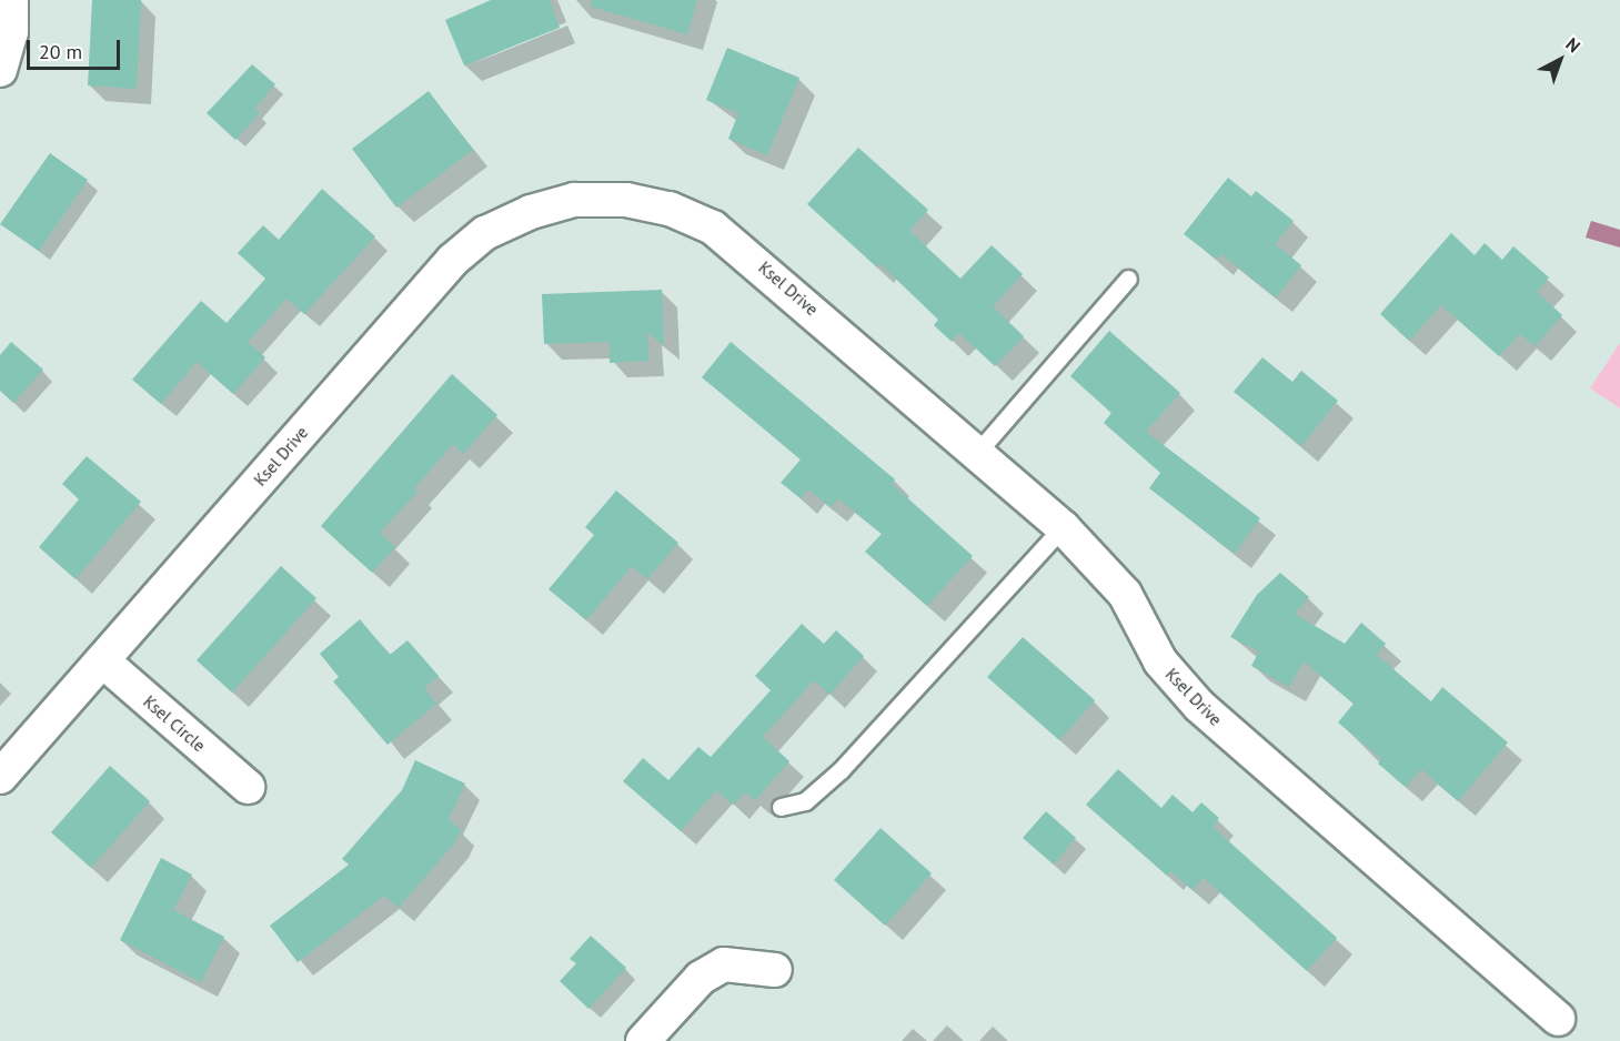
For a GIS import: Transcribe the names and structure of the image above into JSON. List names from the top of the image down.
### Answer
{
  "streets": {
    "street": ["Ksel Drive", "Ksel Circle"]
  },
  "crossings": [
    ["Ksel Drive", "Ksel Circle"]
  ],
  "scale_bar": "20 m",
  "north": "top right"
}
